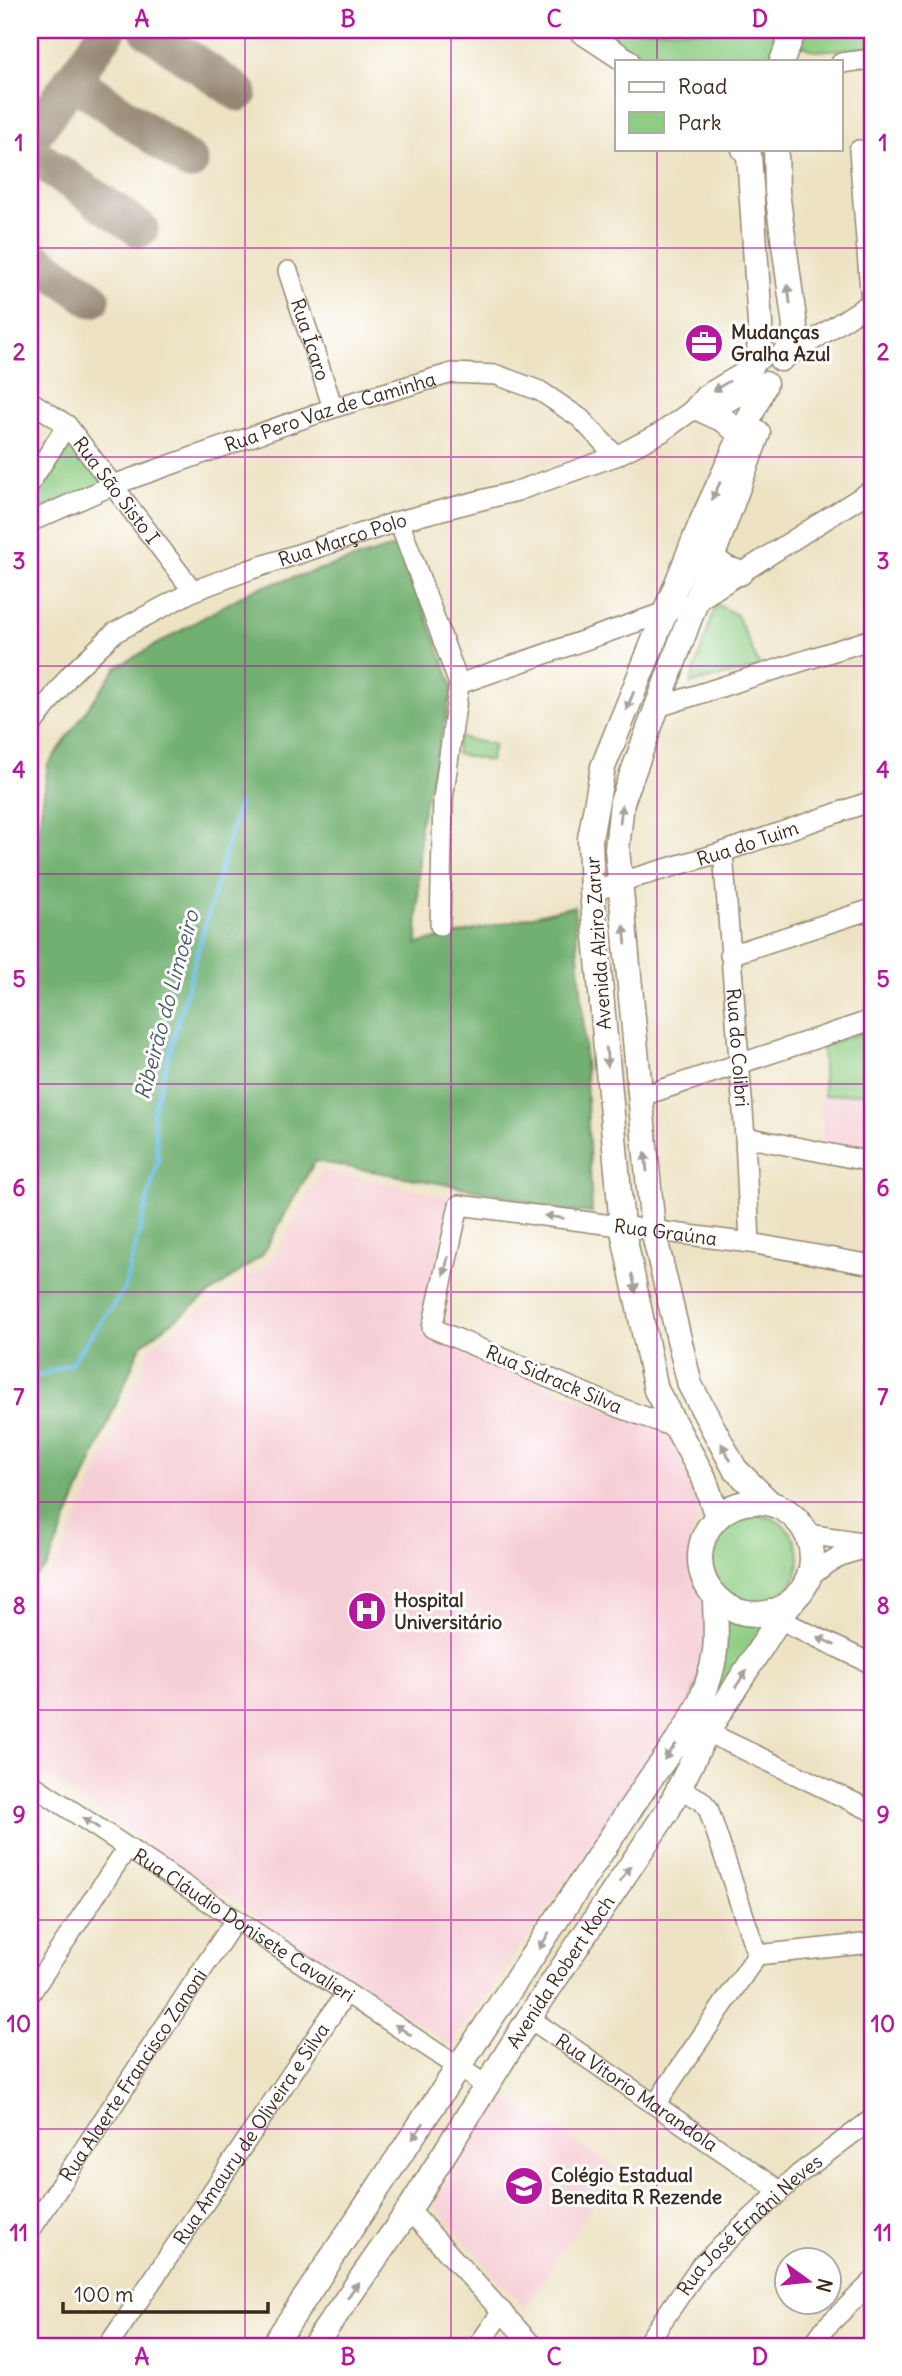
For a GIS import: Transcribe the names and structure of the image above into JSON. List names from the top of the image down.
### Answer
{
  "streets": {
    "main road": ["Avenida Alziro Zarur", "Avenida Robert Koch"],
    "street": [
      "Rua Ícaro",
      "Rua Pero Vaz de Caminha",
      "Rua São Sisto I",
      "Rua Março Polo",
      "Rua do Tuim",
      "Rua do Colibri",
      "Rua Graúna",
      "Rua Sidrack Silva",
      "Rua Cláudio Donisete Cavalieri",
      "Rua Alaerte Francisco Zanoni",
      "Rua Vitorio Marandola",
      "Rua Amaury de Oliveira e Silva",
      "Rua José Ernâni Neves"
    ]
  },
  "crossings": [
    ["Rua Ícaro", "Rua Pero Vaz de Caminha"],
    ["Rua Pero Vaz de Caminha", "Rua São Sisto I"],
    ["Rua Pero Vaz de Caminha", "Rua Março Polo"],
    ["Rua São Sisto I", "Rua Março Polo"],
    ["Rua Março Polo", "Avenida Alziro Zarur"],
    ["Rua do Tuim", "Avenida Alziro Zarur"],
    ["Rua do Tuim", "Rua do Colibri"],
    ["Avenida Alziro Zarur", "Rua Graúna"],
    ["Avenida Alziro Zarur", "Rua Sidrack Silva"],
    ["Avenida Alziro Zarur", "Avenida Robert Koch"],
    ["Rua do Colibri", "Rua Graúna"],
    ["Rua Graúna", "Rua Sidrack Silva"],
    ["Rua Cláudio Donisete Cavalieri", "Avenida Robert Koch"],
    ["Rua Cláudio Donisete Cavalieri", "Rua Alaerte Francisco Zanoni"],
    ["Rua Cláudio Donisete Cavalieri", "Rua Amaury de Oliveira e Silva"],
    ["Avenida Robert Koch", "Rua Vitorio Marandola"],
    ["Rua Vitorio Marandola", "Rua José Ernâni Neves"]
  ],
  "one_way": ["Rua Cláudio Donisete Cavalieri"],
  "water": ["Ribeirão do Limoeiro"],
  "places": {
    "office": ["Mudanças Gralha Azul"],
    "hospital": ["Hospital Universitário"],
    "school or university": ["Colégio Estadual Benedita R Rezende"]
  },
  "legend": ["Road", "Park"],
  "scale_bar": "100 m",
  "north": "right",
  "grid": {
    "columns": [
      "A",
      "B",
      "C",
      "D"
    ],
    "rows": [
      "1",
      "2",
      "3",
      "4",
      "5",
      "6",
      "7",
      "8",
      "9",
      "10",
      "11"
    ]
  }
}
